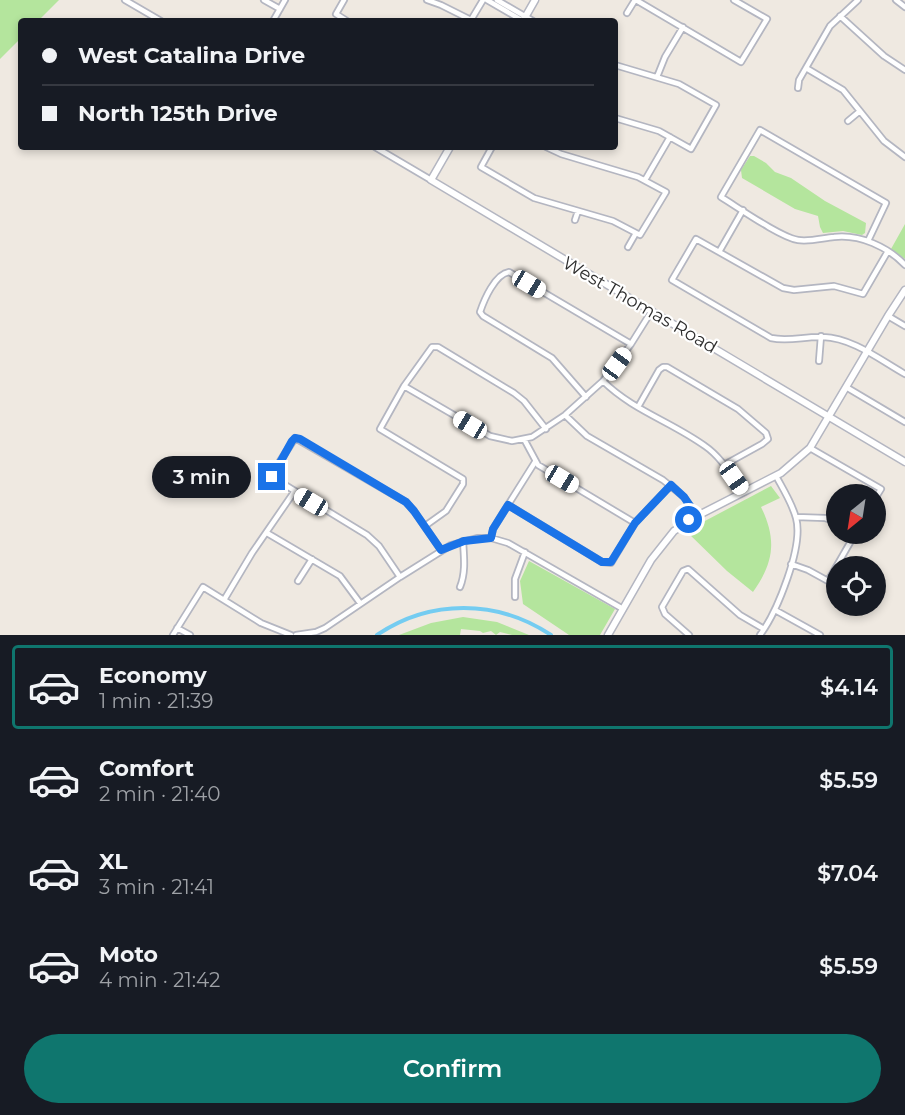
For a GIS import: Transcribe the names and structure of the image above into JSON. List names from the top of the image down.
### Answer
{
  "streets": {
    "street": ["West Thomas Road"]
  },
  "north": "bottom left",
  "page": {
    "banner": ["West Catalina Drive", "North 125th Drive"],
    "bubble": "3 min",
    "list": [
      {
        "name": "Economy",
        "note": "1 min · 21:39",
        "value": "$4.14"
      },
      {
        "name": "Comfort",
        "note": "2 min · 21:40",
        "value": "$5.59"
      },
      {
        "name": "XL",
        "note": "3 min · 21:41",
        "value": "$7.04"
      },
      {
        "name": "Moto",
        "note": "4 min · 21:42",
        "value": "$5.59"
      }
    ],
    "buttons": "Confirm"
  }
}
